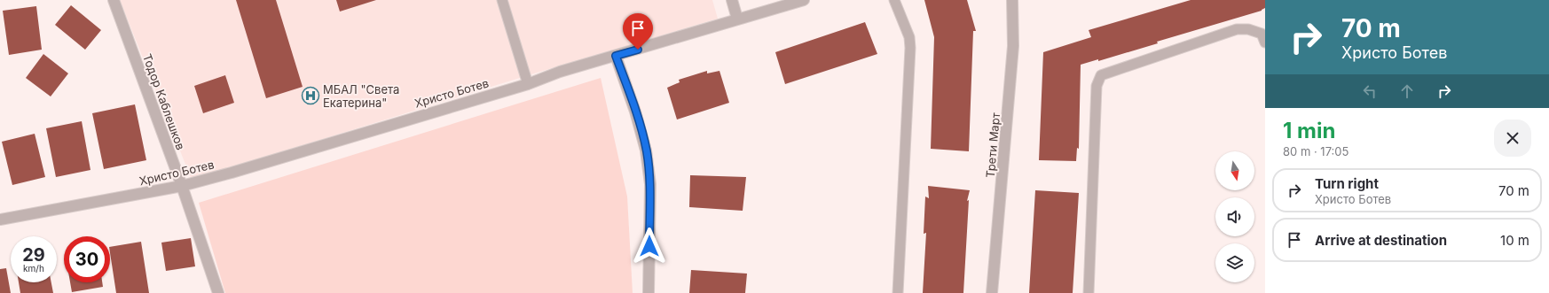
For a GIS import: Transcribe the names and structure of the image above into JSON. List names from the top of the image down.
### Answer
{
  "streets": {
    "street": ["Христо Ботев", "Тодор Каблешков", "Трети Март"]
  },
  "crossings": [
    ["Христо Ботев", "Тодор Каблешков"]
  ],
  "places": {
    "hospital": ["МБАЛ \"Света Екатерина\""]
  },
  "north": "bottom",
  "page": {
    "turn": ["70 m", "Христо Ботев"],
    "heading": ["1 min", "80 m · 17:05"],
    "list": [
      {
        "name": "Turn right",
        "note": "Христо Ботев",
        "value": "70 m"
      },
      {
        "name": "Arrive at destination",
        "value": "10 m"
      }
    ],
    "speed": "29 km/h",
    "limit": "30"
  }
}
